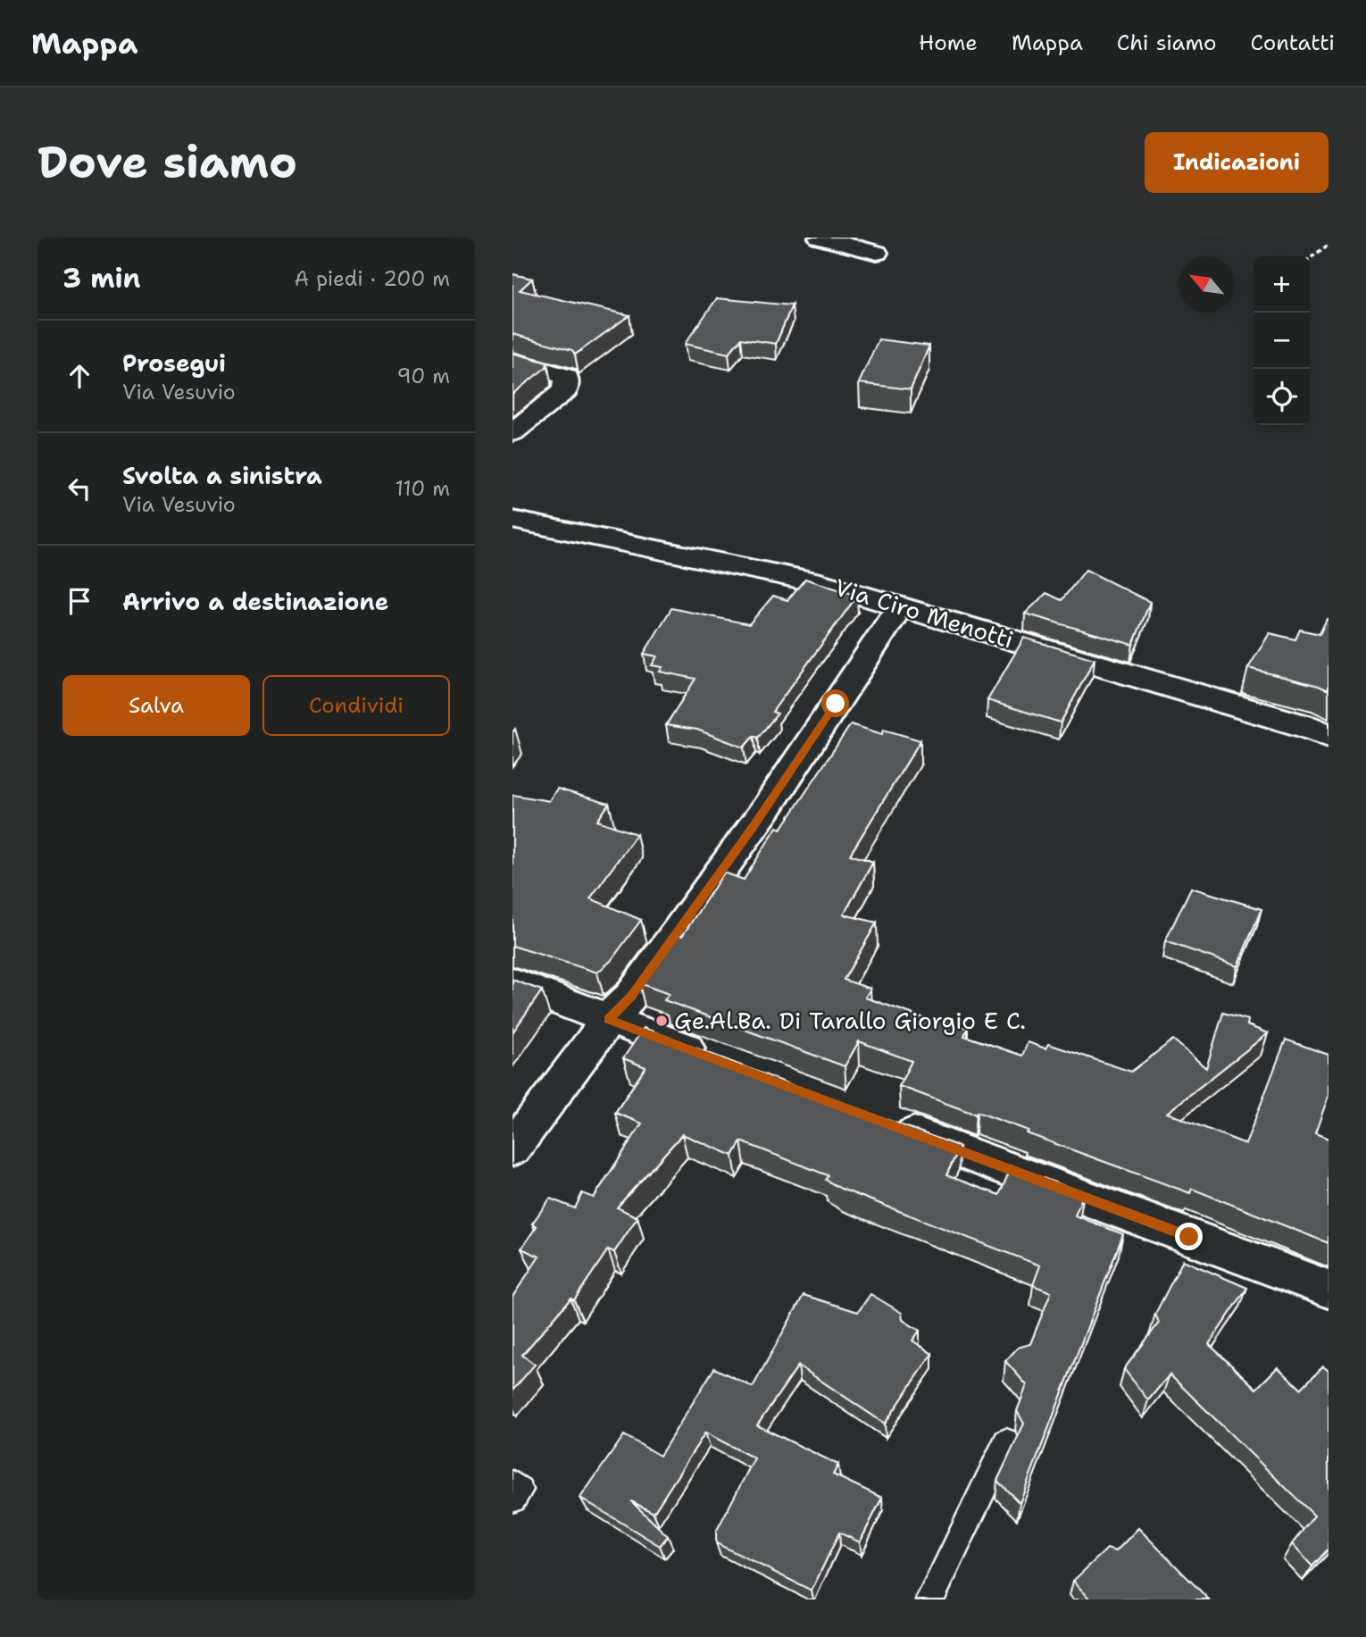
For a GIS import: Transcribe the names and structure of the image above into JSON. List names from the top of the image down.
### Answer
{
  "streets": {
    "street": ["Via Ciro Menotti"]
  },
  "places": ["Ge.Al.Ba. Di Tarallo Giorgio E C."],
  "north": "top left",
  "page": {
    "header": "Mappa",
    "nav": [
      "Home",
      "Mappa",
      "Chi siamo",
      "Contatti"
    ],
    "buttons": [
      "Indicazioni",
      ["Salva", "Condividi"]
    ],
    "title": "Dove siamo",
    "heading": ["3 min", "A piedi · 200 m"],
    "map_buttons": ["+", "−"],
    "list": [
      ["Prosegui", "Via Vesuvio", "90 m"],
      ["Svolta a sinistra", "Via Vesuvio", "110 m"],
      "Arrivo a destinazione"
    ]
  }
}
